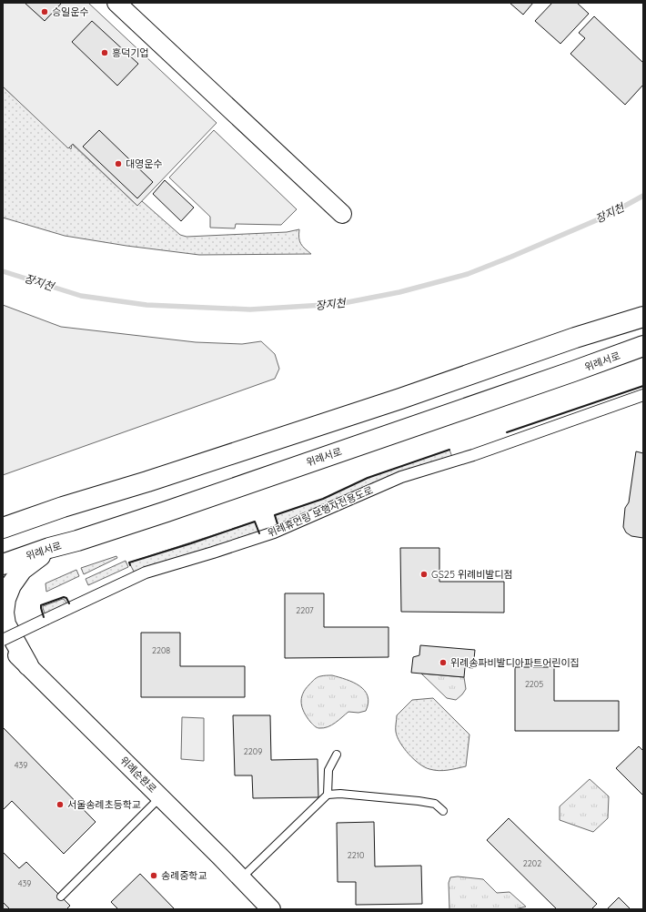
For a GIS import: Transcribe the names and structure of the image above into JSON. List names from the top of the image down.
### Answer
{
  "streets": {
    "main road": ["위례서로"],
    "street": ["위례휴먼링 보행자전용도로", "위례순환로"]
  },
  "crossings": [
    ["위례휴먼링 보행자전용도로", "위례순환로"]
  ],
  "water": ["장지천"],
  "places": [
    "승일운수",
    "흥덕기업",
    "대영운수",
    "GS25 위례비발디점",
    "위례송파비발디아파트어린이집",
    "서울송례초등학교",
    "송례중학교"
  ],
  "house_numbers": [
    "2207",
    "2208",
    "2205",
    "2209",
    "439",
    "2210",
    "2202",
    "439"
  ]
}
